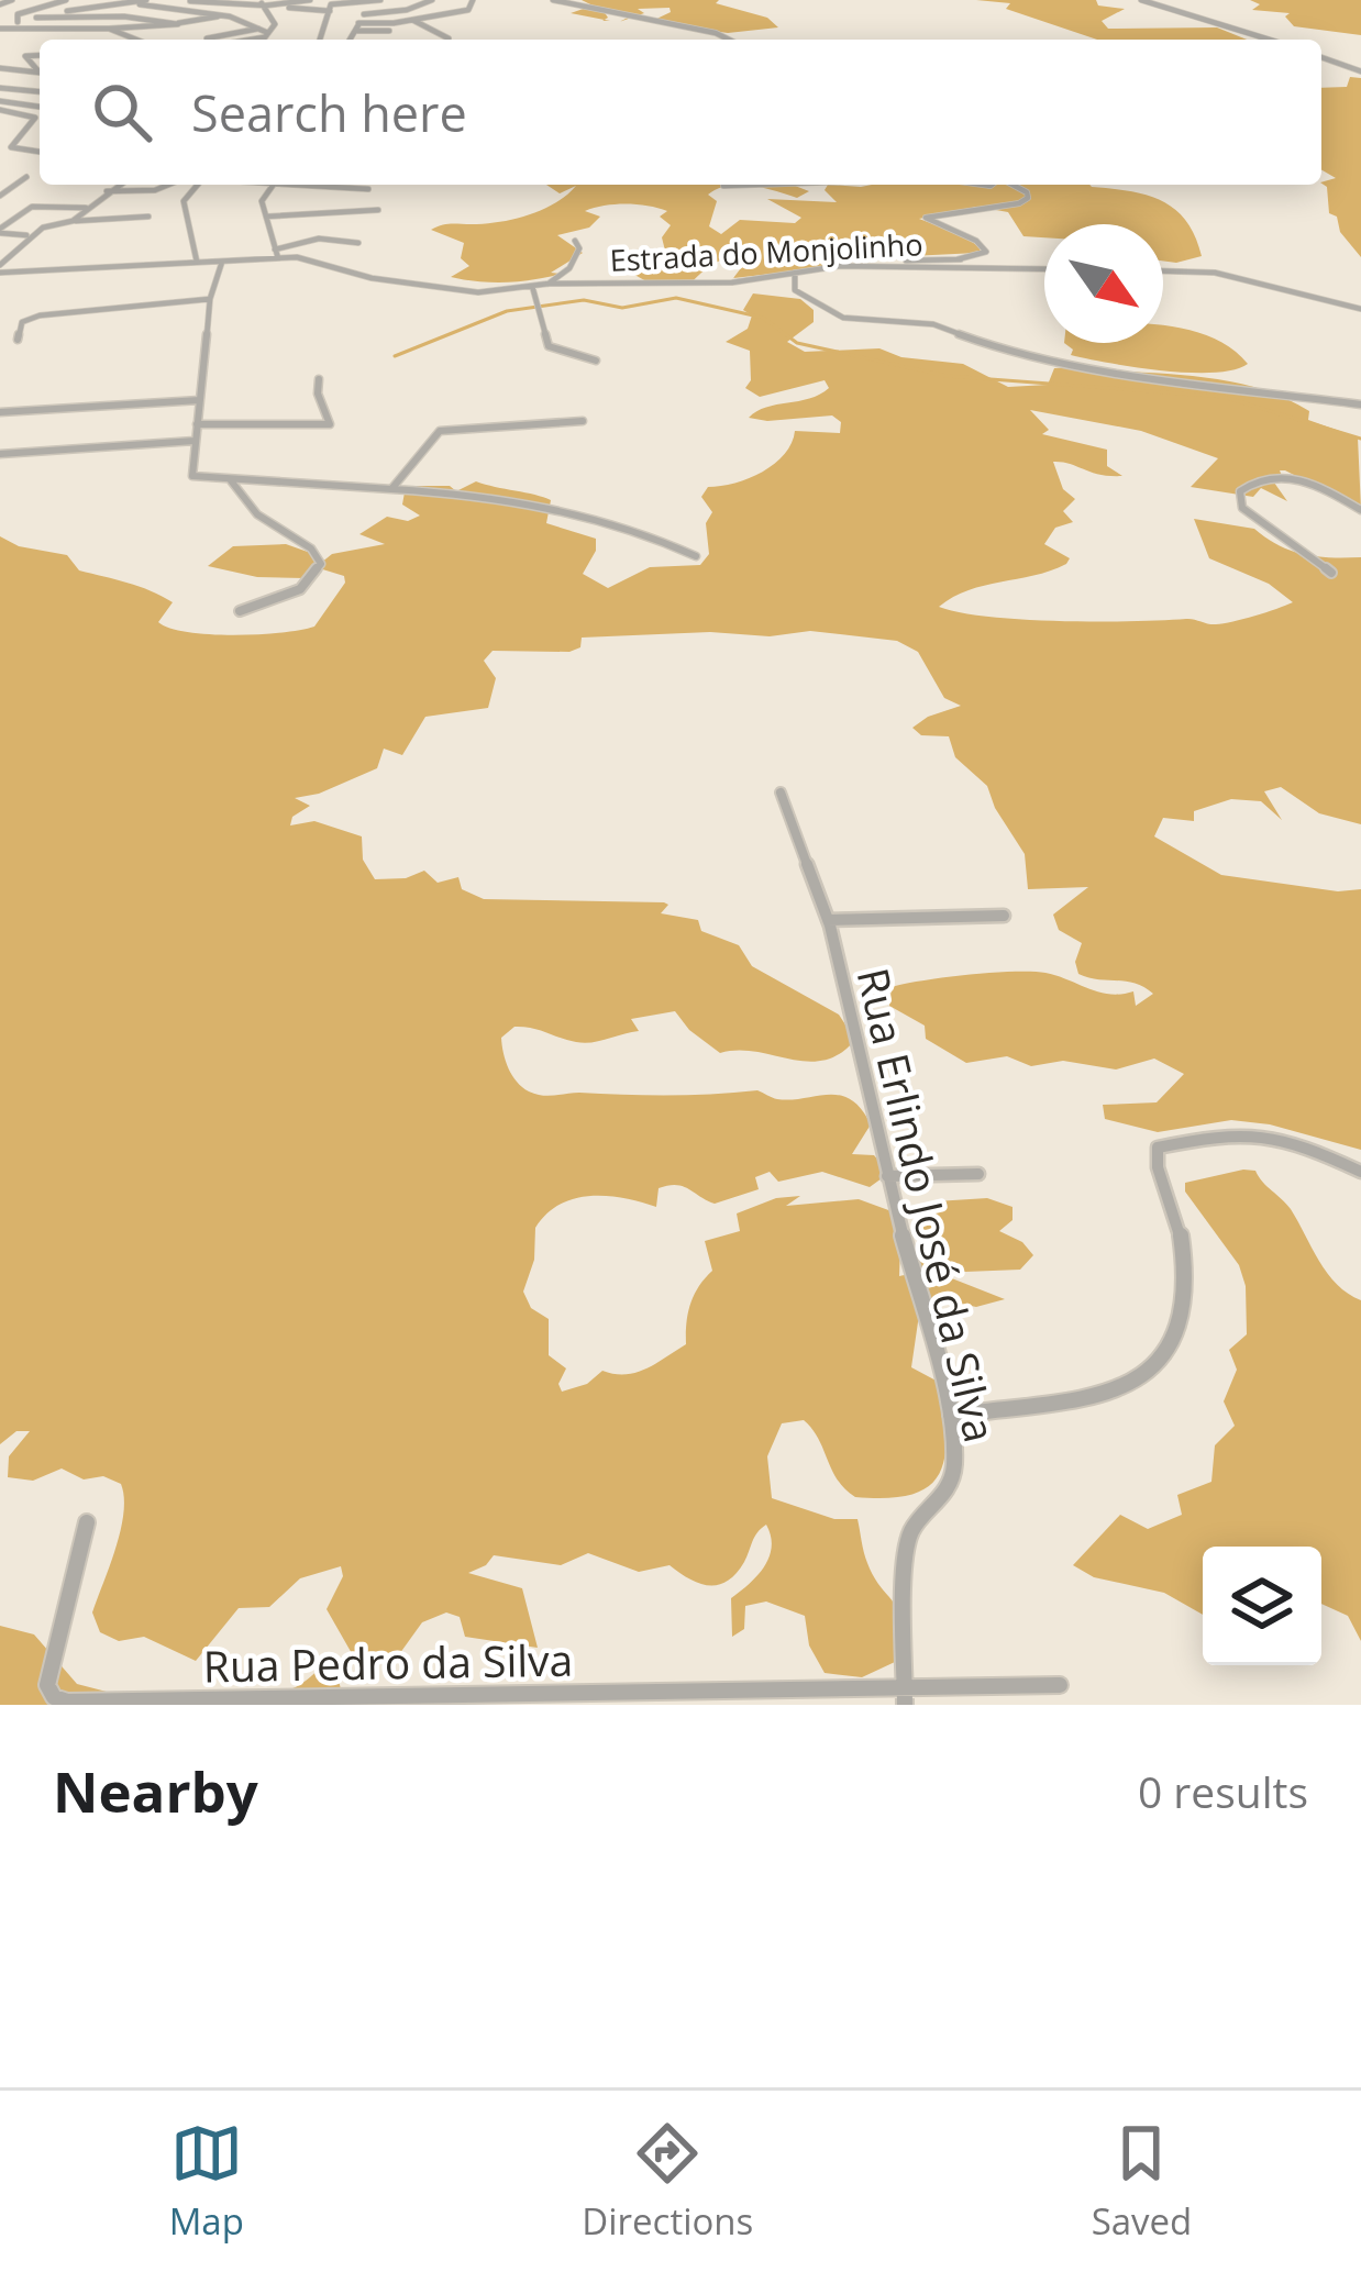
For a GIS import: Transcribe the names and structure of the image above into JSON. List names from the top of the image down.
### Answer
{
  "streets": {
    "street": ["Estrada do Monjolinho", "Rua Erlindo José da Silva", "Rua Pedro da Silva"]
  },
  "crossings": [
    ["Rua Erlindo José da Silva", "Rua Pedro da Silva"]
  ],
  "north": "bottom right",
  "page": {
    "search": "Search here",
    "heading": ["Nearby", "0 results"],
    "nav": ["Map", "Directions", "Saved"]
  }
}
